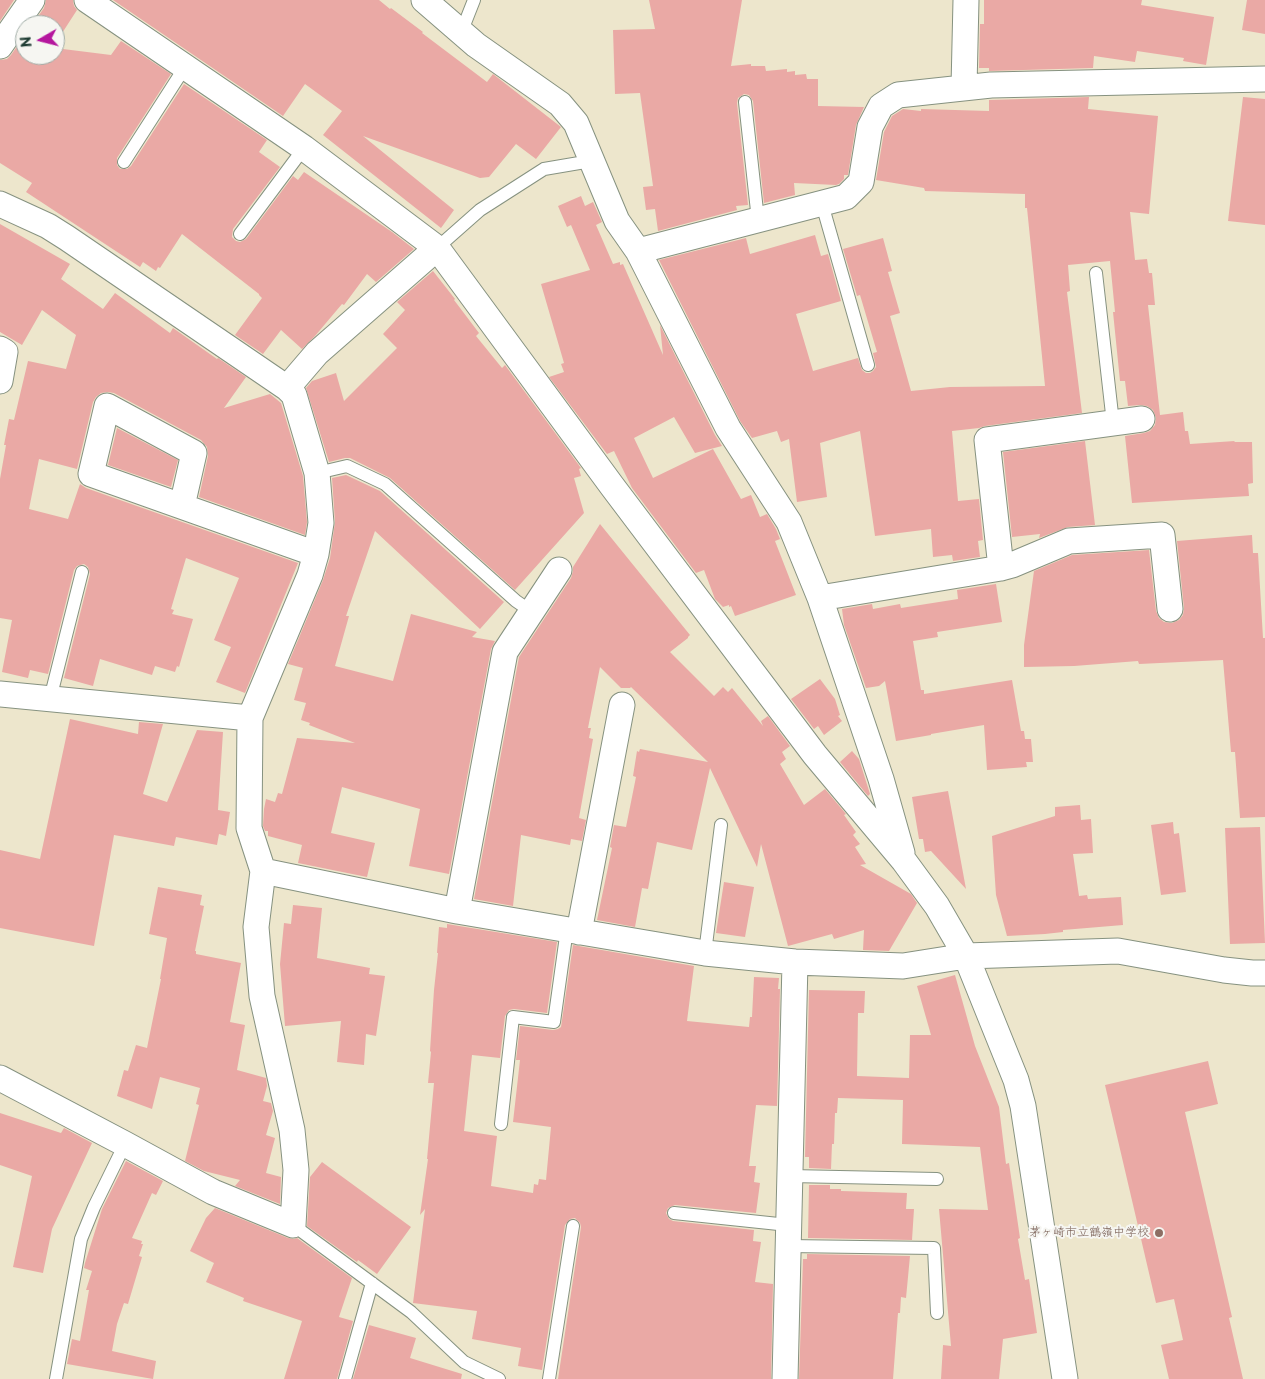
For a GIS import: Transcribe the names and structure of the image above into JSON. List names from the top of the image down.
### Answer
{
  "places": ["茅ヶ崎市立鶴嶺中学校"],
  "north": "left"
}
